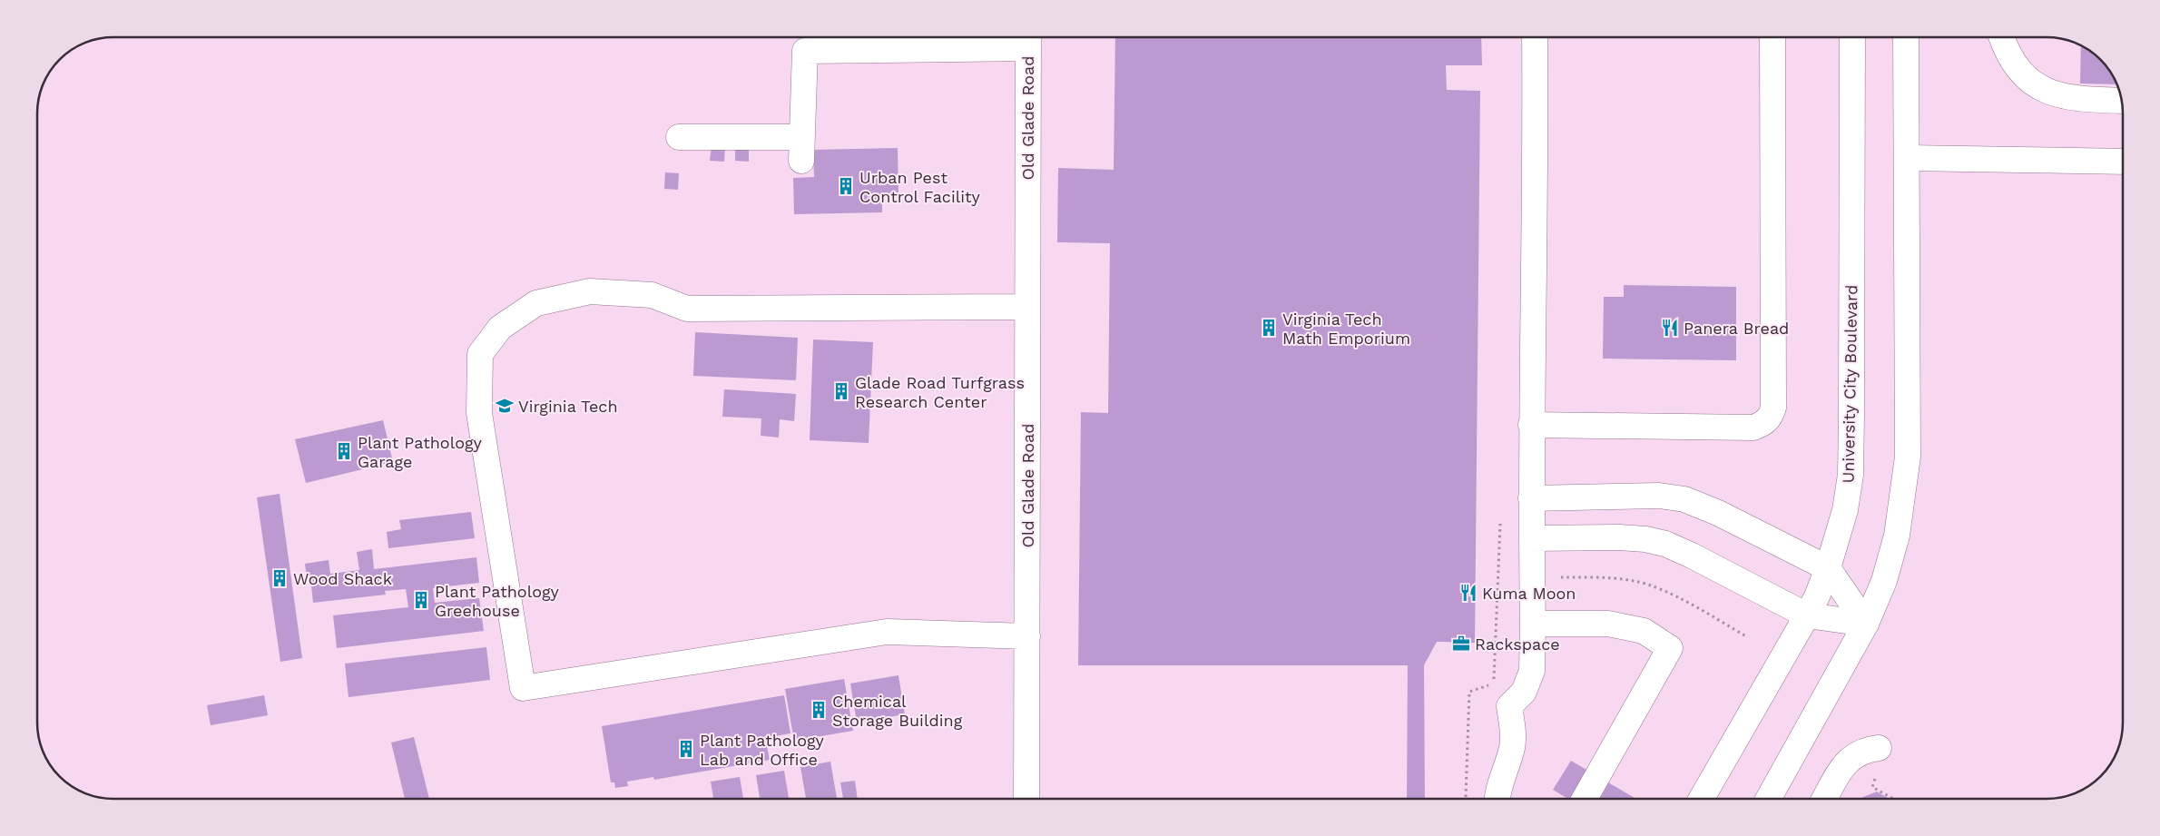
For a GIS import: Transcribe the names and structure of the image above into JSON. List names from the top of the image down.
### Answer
{
  "streets": {
    "main road": ["Old Glade Road", "University City Boulevard"]
  },
  "places": {
    "building": [
      "Urban Pest Control Facility",
      "Virginia Tech Math Emporium",
      "Glade Road Turfgrass Research Center",
      "Plant Pathology Garage",
      "Wood Shack",
      "Plant Pathology Greehouse",
      "Chemical Storage Building",
      "Plant Pathology Lab and Office"
    ],
    "restaurant": ["Panera Bread", "Kuma Moon"],
    "school or university": ["Virginia Tech"],
    "office": ["Rackspace"]
  }
}
